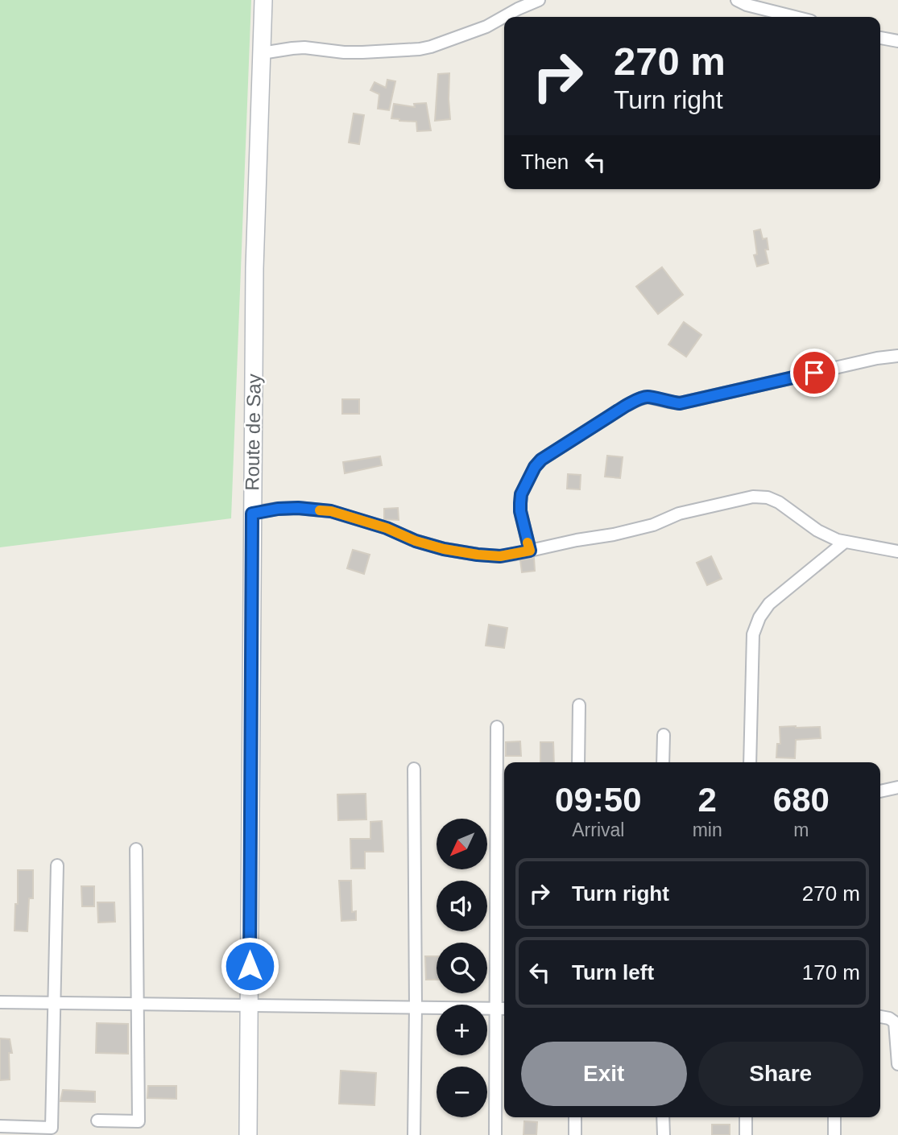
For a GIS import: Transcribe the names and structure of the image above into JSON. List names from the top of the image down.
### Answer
{
  "streets": {
    "main road": ["Route de Say"]
  },
  "north": "bottom left",
  "page": {
    "turn": ["270 m", "Turn right"],
    "then": "Then",
    "eta": [
      "09:50",
      "Arrival",
      "2",
      "min",
      "680",
      "m"
    ],
    "map_buttons": ["+", "−"],
    "list": [
      {
        "name": "Turn right",
        "value": "270 m"
      },
      {
        "name": "Turn left",
        "value": "170 m"
      }
    ],
    "buttons": ["Exit", "Share"]
  }
}
